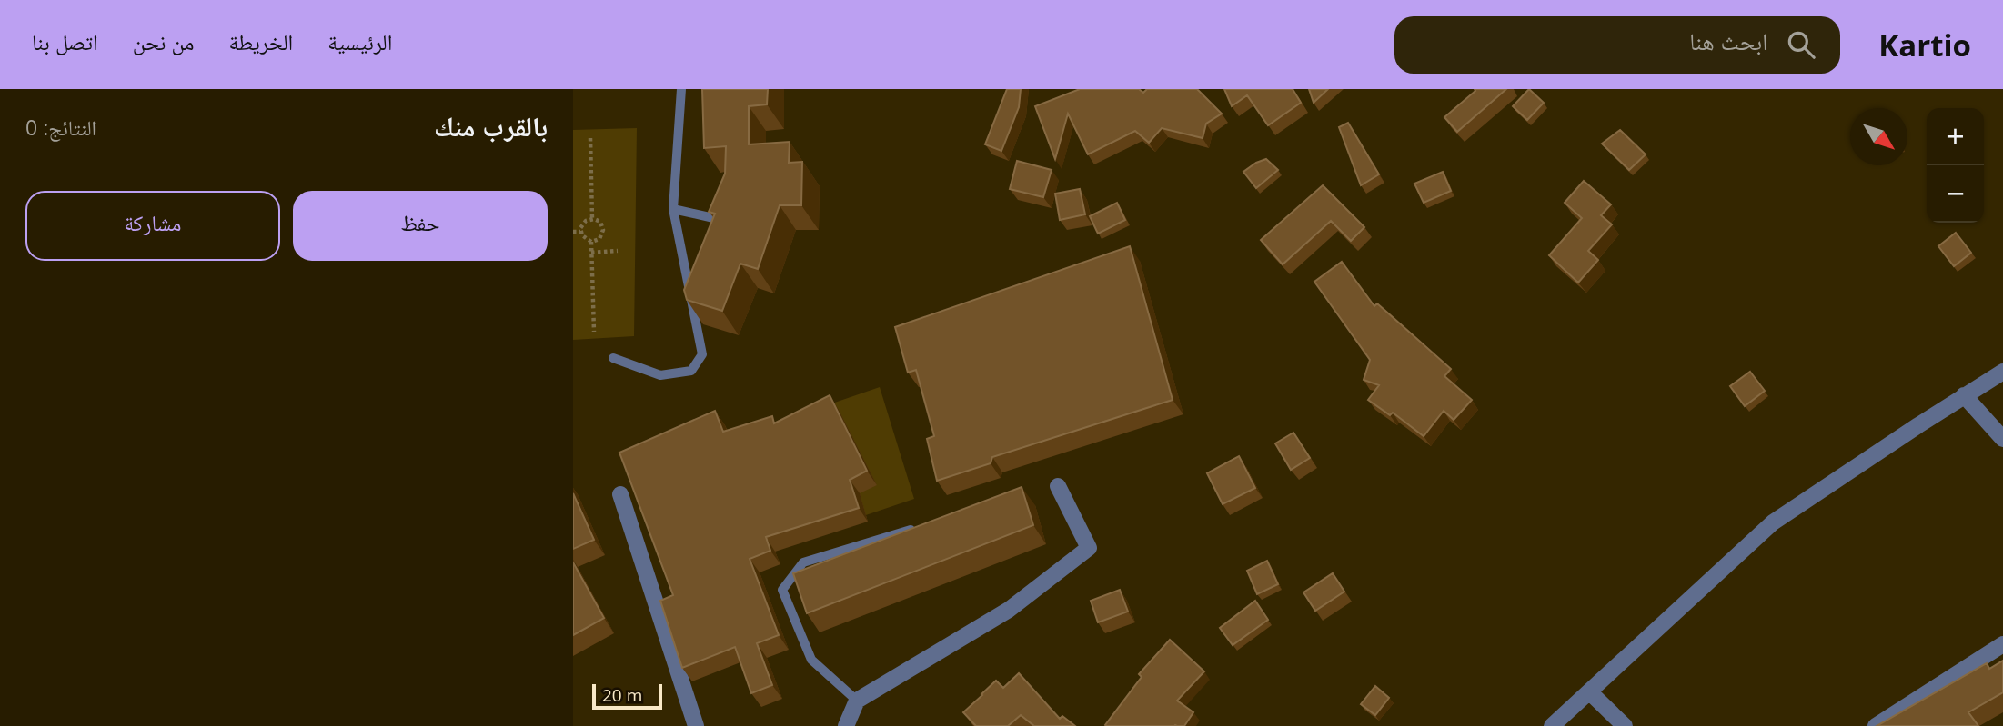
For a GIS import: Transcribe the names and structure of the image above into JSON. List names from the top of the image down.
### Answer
{
  "scale_bar": "20 m",
  "north": "bottom right",
  "page": {
    "header": "Kartio",
    "search": "ابحث هنا",
    "nav": [
      "الرئيسية",
      "الخريطة",
      "من نحن",
      "اتصل بنا"
    ],
    "heading": ["بالقرب منك", "النتائج: 0"],
    "map_buttons": ["+", "−"],
    "buttons": ["حفظ", "مشاركة"],
    "scale": "20 m"
  }
}
